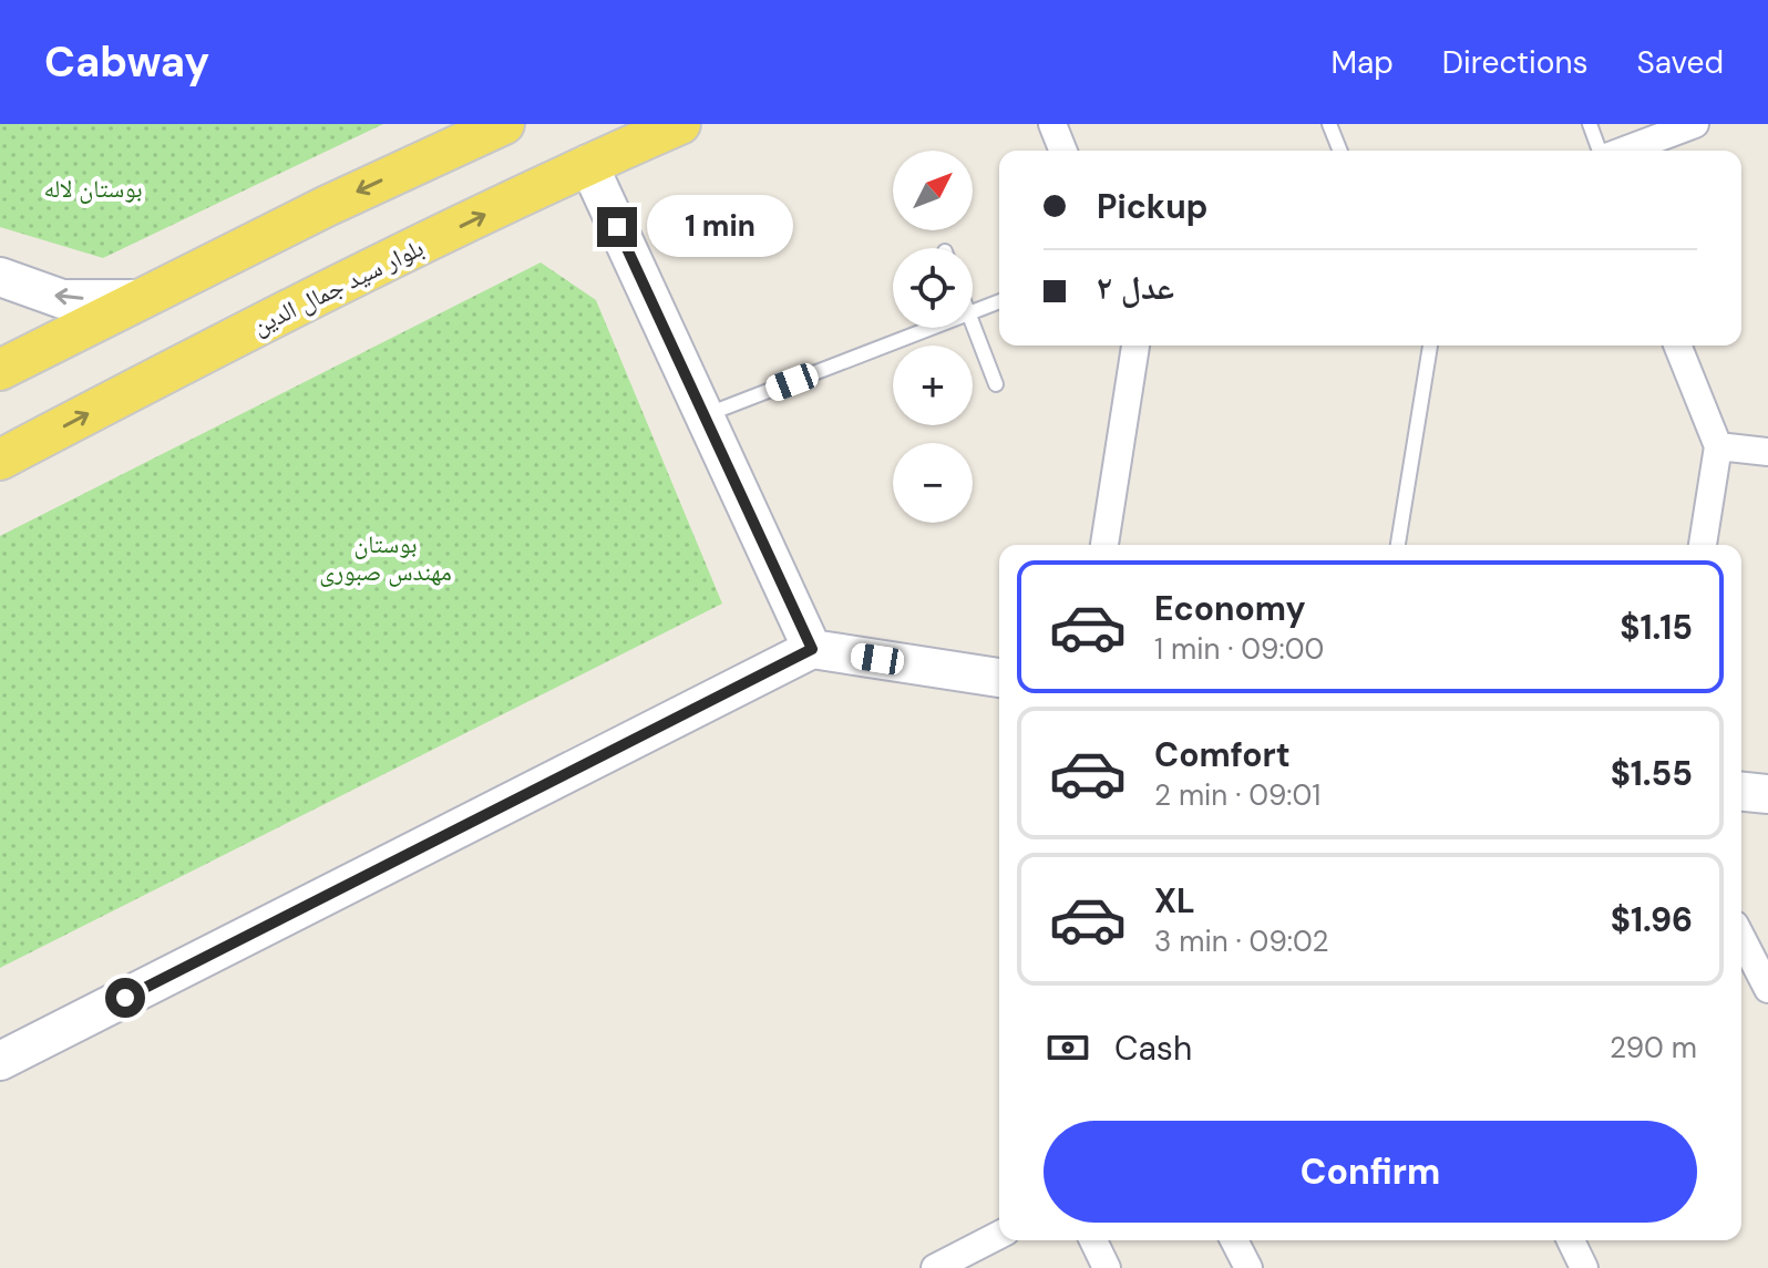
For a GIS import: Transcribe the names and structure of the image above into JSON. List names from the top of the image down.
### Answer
{
  "streets": {
    "main road": ["بلوار سید جمال الدین"]
  },
  "parks": ["بوستان لاله", "بوستان مهندس صبوری"],
  "north": "top right",
  "page": {
    "header": "Cabway",
    "nav": ["Map", "Directions", "Saved"],
    "map_buttons": ["+", "−"],
    "banner": ["Pickup", "عدل ۲"],
    "bubble": "1 min",
    "list": [
      {
        "name": "Economy",
        "note": "1 min · 09:00",
        "value": "$1.15"
      },
      {
        "name": "Comfort",
        "note": "2 min · 09:01",
        "value": "$1.55"
      },
      {
        "name": "XL",
        "note": "3 min · 09:02",
        "value": "$1.96"
      }
    ],
    "pay": ["Cash", "290 m"],
    "buttons": "Confirm"
  }
}
